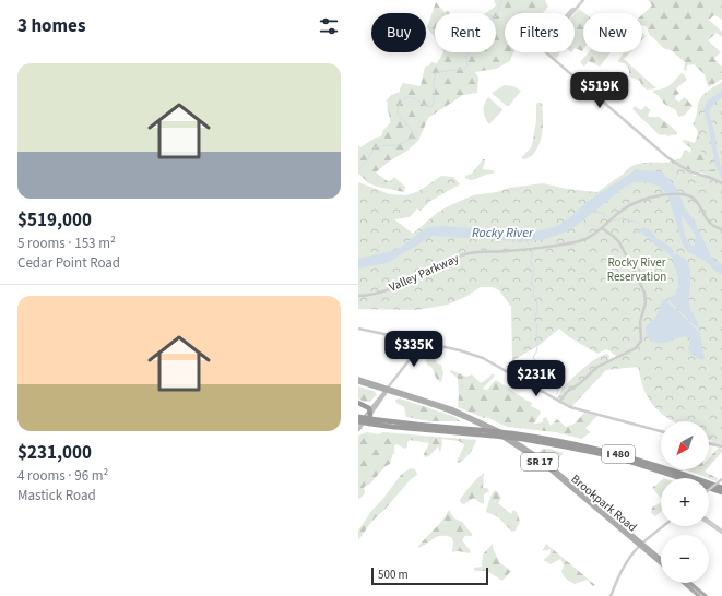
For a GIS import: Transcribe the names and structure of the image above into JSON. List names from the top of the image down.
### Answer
{
  "streets": {
    "highway": ["I 480"],
    "main road": ["SR 17", "Brookpark Road"],
    "street": ["Valley Parkway"]
  },
  "water": ["Rocky River"],
  "parks": ["Rocky River Reservation"],
  "scale_bar": "500 m",
  "north": "bottom left",
  "page": {
    "heading": "3 homes",
    "chip": [
      "Buy",
      "Rent",
      "Filters",
      "New"
    ],
    "list": [
      {
        "name": "$519,000",
        "note": "5 rooms · 153 m² · Cedar Point Road"
      },
      {
        "name": "$231,000",
        "note": "4 rooms · 96 m² · Mastick Road"
      }
    ],
    "price": ["$519K", "$335K", "$231K"],
    "map_buttons": ["+", "−"],
    "scale": "500 m"
  }
}
